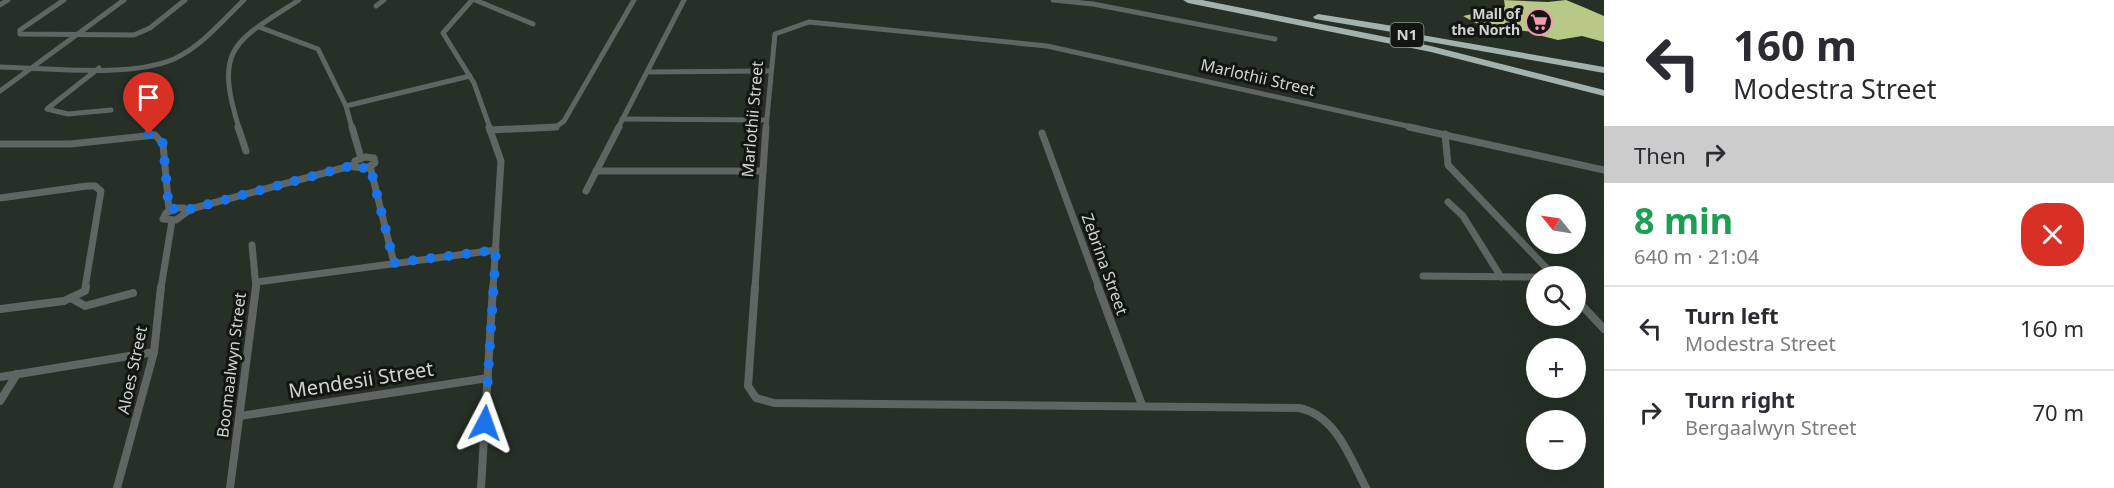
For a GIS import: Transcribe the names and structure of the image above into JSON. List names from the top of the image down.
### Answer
{
  "streets": {
    "highway": ["N1"],
    "street": [
      "Marlothii Street",
      "Zebrina Street",
      "Boomaalwyn Street",
      "Aloes Street",
      "Mendesii Street"
    ]
  },
  "crossings": [
    ["Marlothii Street", "Zebrina Street"],
    ["Boomaalwyn Street", "Mendesii Street"]
  ],
  "places": {
    "supermarket": ["Mall of the North"]
  },
  "north": "top left",
  "page": {
    "turn": ["160 m", "Modestra Street"],
    "then": "Then",
    "heading": ["8 min", "640 m · 21:04"],
    "map_buttons": ["+", "−"],
    "list": [
      {
        "name": "Turn left",
        "note": "Modestra Street",
        "value": "160 m"
      },
      {
        "name": "Turn right",
        "note": "Bergaalwyn Street",
        "value": "70 m"
      }
    ]
  }
}
